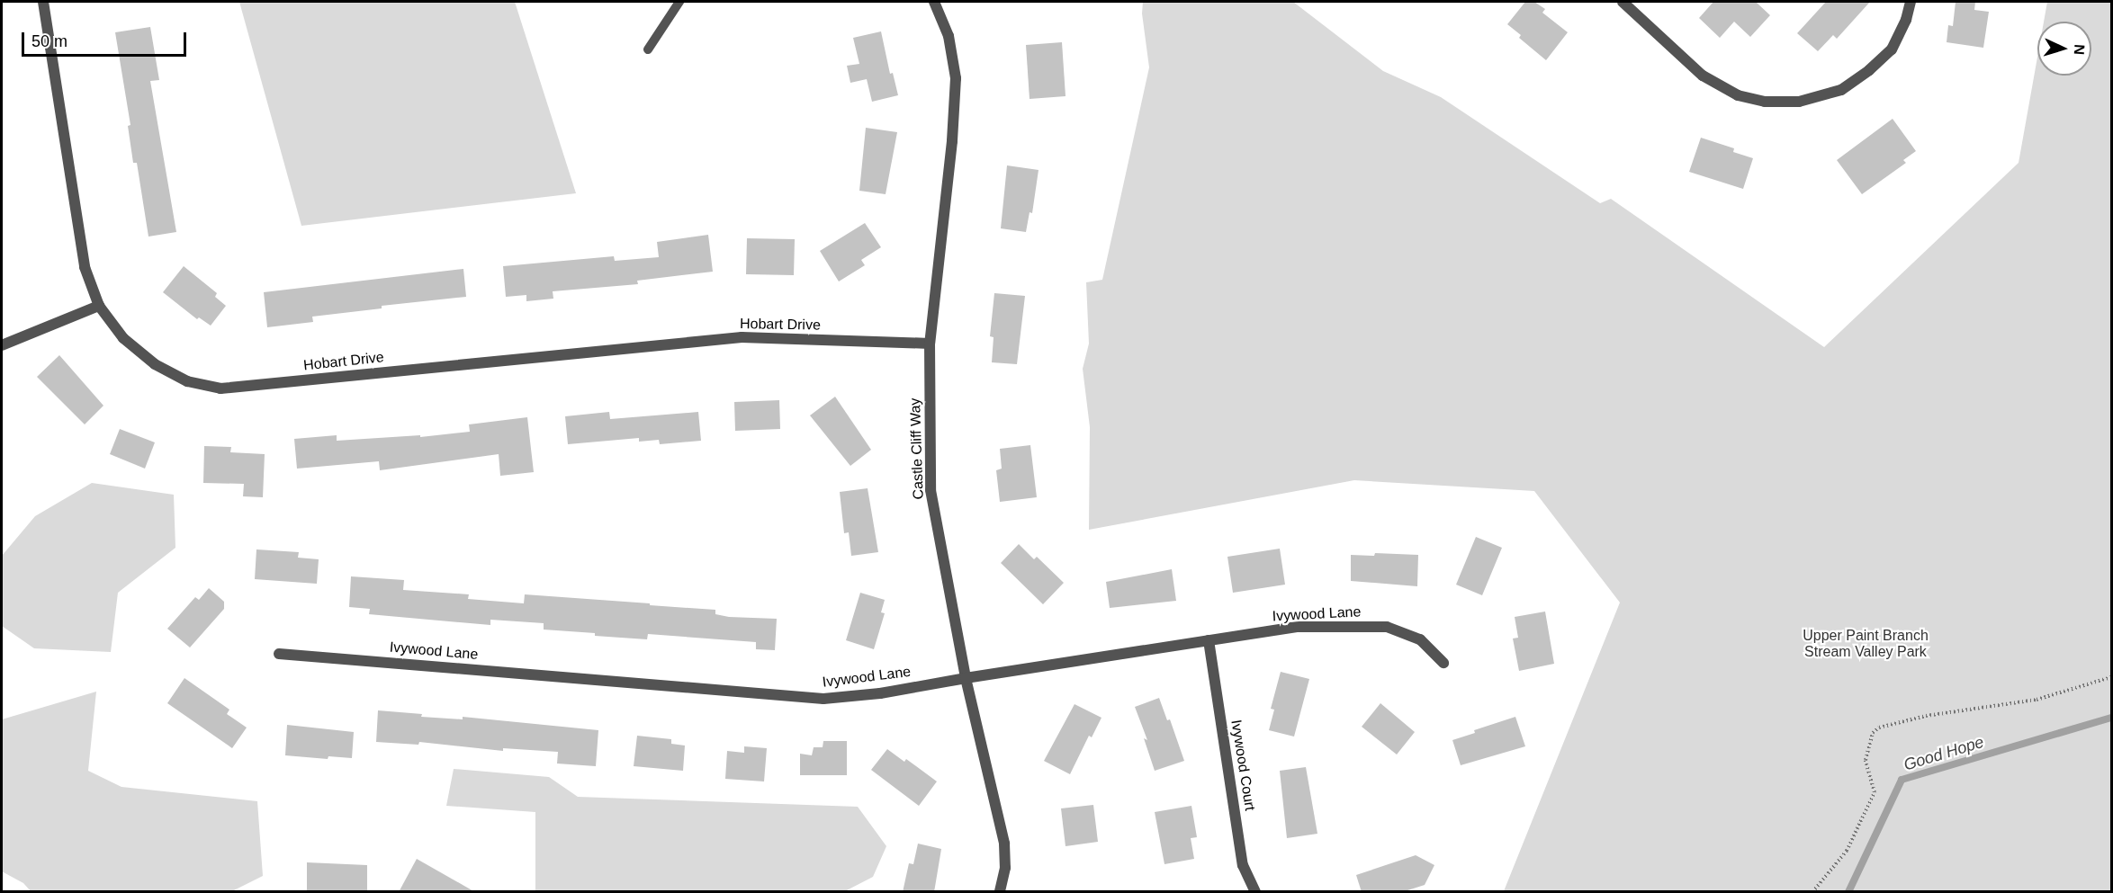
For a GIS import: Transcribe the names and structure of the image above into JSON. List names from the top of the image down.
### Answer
{
  "streets": {
    "street": [
      "Hobart Drive",
      "Castle Cliff Way",
      "Ivywood Lane",
      "Ivywood Court"
    ]
  },
  "crossings": [
    ["Hobart Drive", "Castle Cliff Way"],
    ["Castle Cliff Way", "Ivywood Lane"],
    ["Ivywood Lane", "Ivywood Court"]
  ],
  "water": ["Good Hope"],
  "parks": ["Upper Paint Branch Stream Valley Park"],
  "scale_bar": "50 m",
  "north": "right"
}
